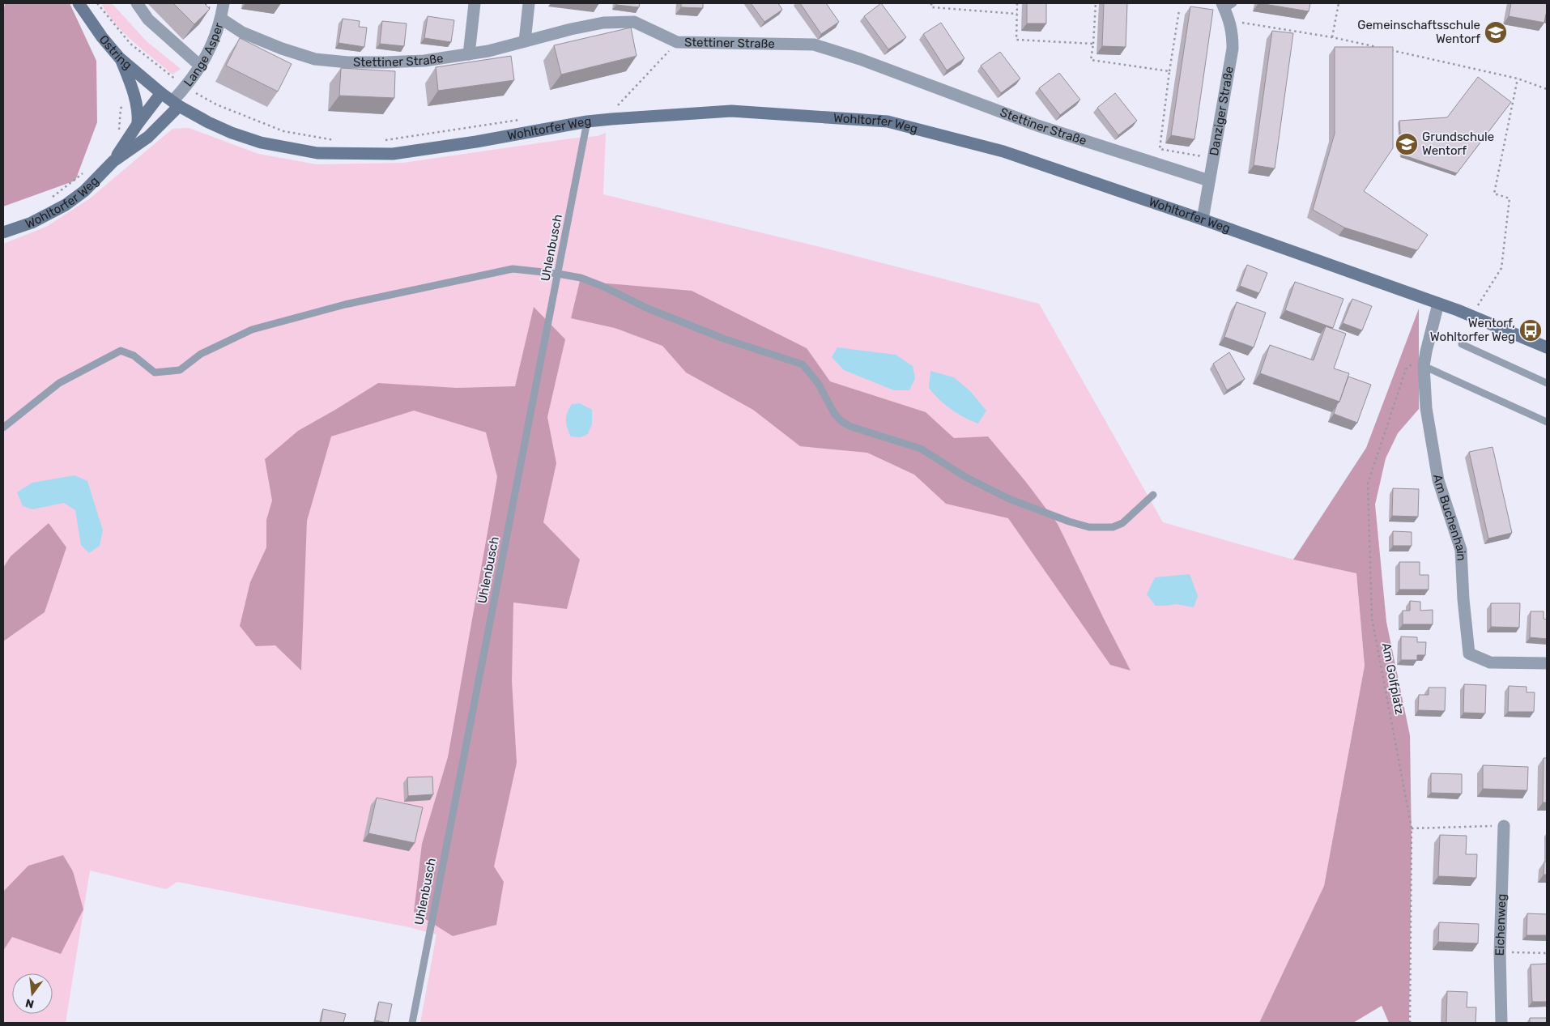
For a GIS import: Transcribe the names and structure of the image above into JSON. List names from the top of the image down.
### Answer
{
  "streets": {
    "main road": ["Ostring", "Wohltorfer Weg"],
    "street": [
      "Stettiner Straße",
      "Lange Asper",
      "Danziger Straße",
      "Am Buchenhain",
      "Eichenweg"
    ],
    "lane": ["Uhlenbusch"],
    "path": ["Am Golfplatz"]
  },
  "crossings": [
    ["Stettiner Straße", "Lange Asper"],
    ["Stettiner Straße", "Danziger Straße"],
    ["Ostring", "Wohltorfer Weg"],
    ["Lange Asper", "Wohltorfer Weg"],
    ["Danziger Straße", "Wohltorfer Weg"],
    ["Wohltorfer Weg", "Uhlenbusch"],
    ["Wohltorfer Weg", "Am Buchenhain"],
    ["Am Buchenhain", "Am Golfplatz"]
  ],
  "places": {
    "school or university": ["Gemeinschaftsschule Wentorf", "Grundschule Wentorf"],
    "bus stop": ["Wentorf, Wohltorfer Weg"]
  },
  "north": "bottom"
}
